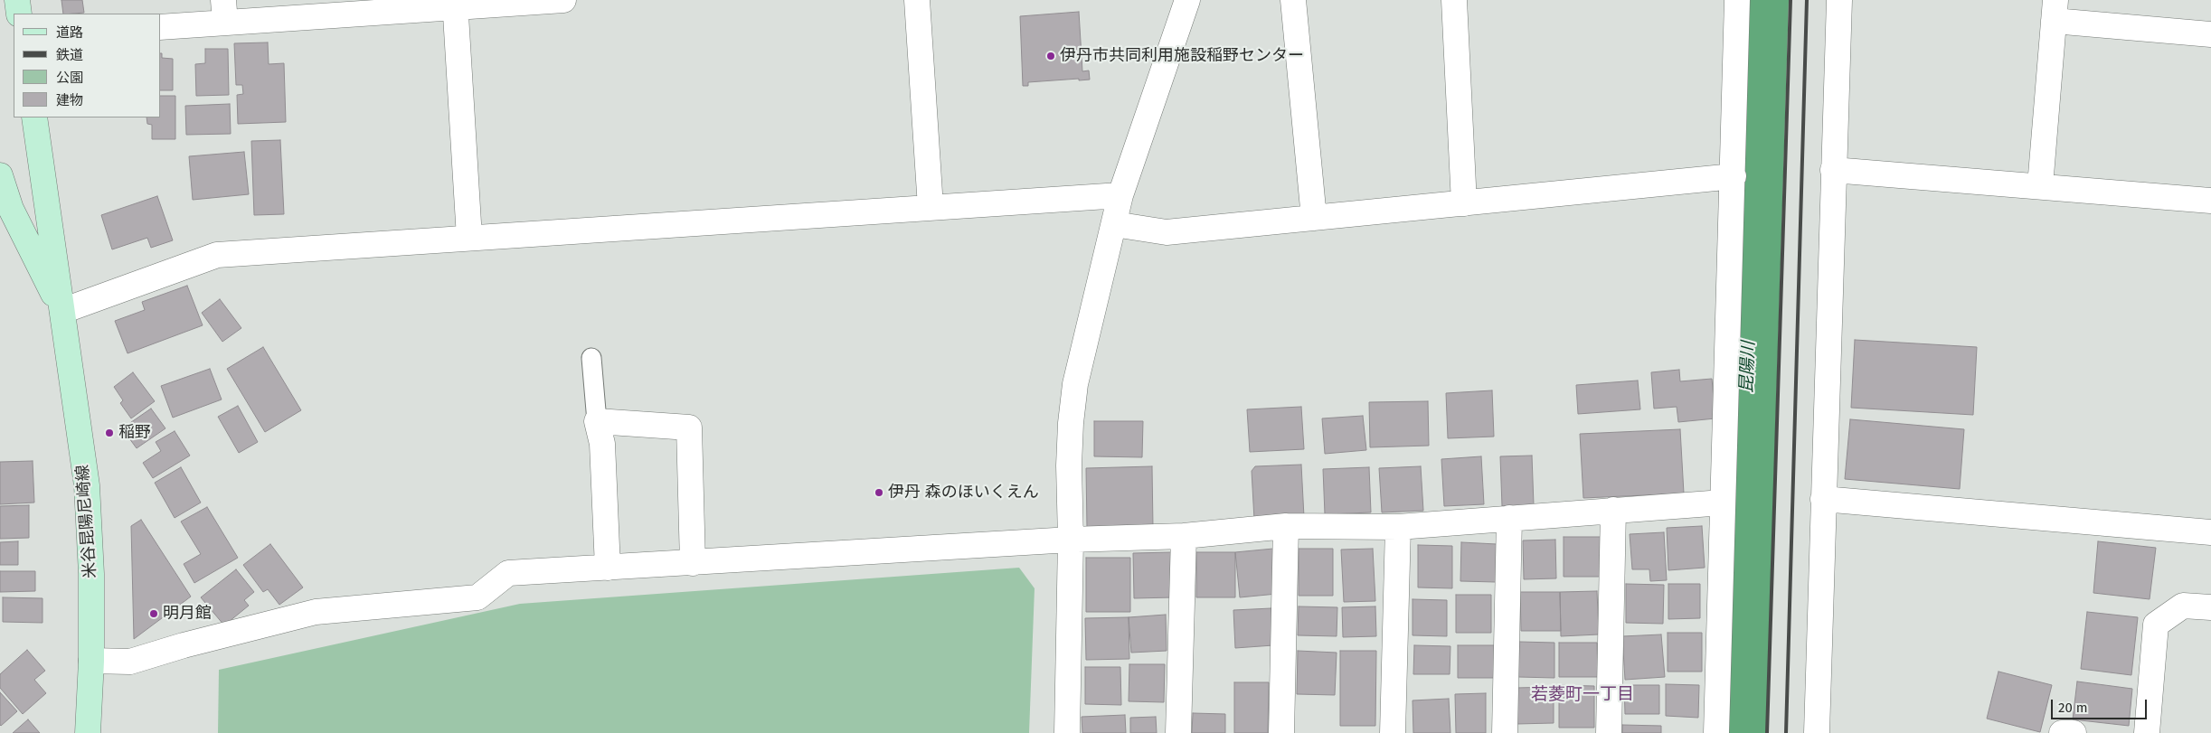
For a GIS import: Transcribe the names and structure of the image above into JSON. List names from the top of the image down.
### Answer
{
  "streets": {
    "main road": ["米谷昆陽尼崎線"]
  },
  "districts": ["若菱町一丁目"],
  "water": ["昆陽川"],
  "places": [
    "伊丹市共同利用施設稲野センター",
    "稲野",
    "伊丹 森のほいくえん",
    "明月館"
  ],
  "legend": [
    "道路",
    "鉄道",
    "公園",
    "建物"
  ],
  "scale_bar": "20 m"
}
